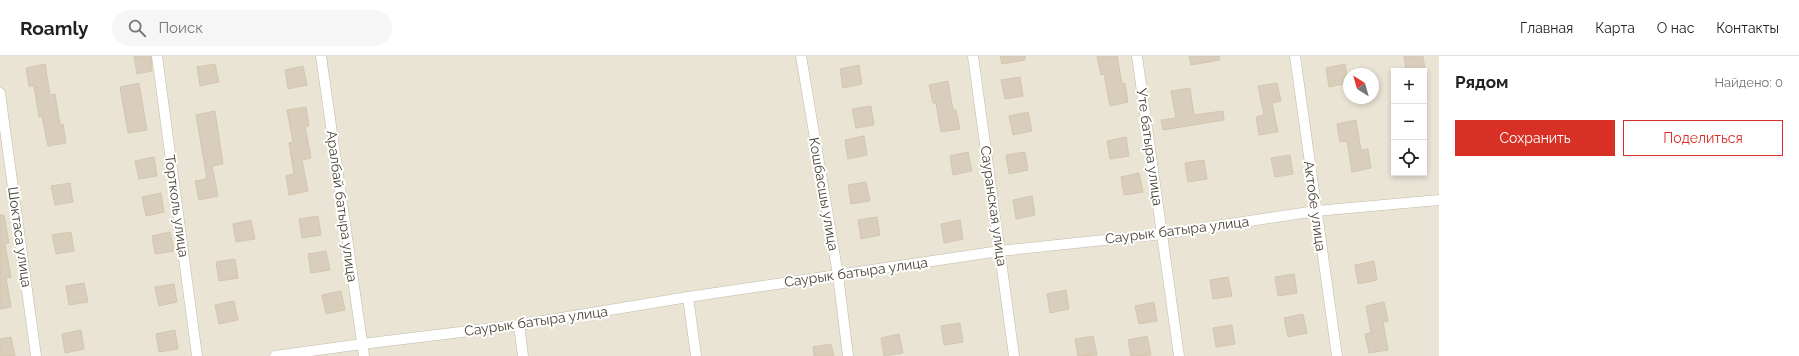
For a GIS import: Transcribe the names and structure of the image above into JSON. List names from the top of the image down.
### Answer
{
  "streets": {
    "street": [
      "Уте батыра улица",
      "Кошбасшы улица",
      "Тортколь улица",
      "Аралбай батыра улица",
      "Сауранская улица",
      "Актобе улица",
      "Саурык батыра улица",
      "Шоктаса улица"
    ]
  },
  "crossings": [
    ["Уте батыра улица", "Саурык батыра улица"],
    ["Кошбасшы улица", "Саурык батыра улица"],
    ["Аралбай батыра улица", "Саурык батыра улица"],
    ["Сауранская улица", "Саурык батыра улица"],
    ["Актобе улица", "Саурык батыра улица"]
  ],
  "north": "top left",
  "page": {
    "header": "Roamly",
    "search": "Поиск",
    "nav": [
      "Главная",
      "Карта",
      "О нас",
      "Контакты"
    ],
    "heading": ["Рядом", "Найдено: 0"],
    "map_buttons": ["+", "−"],
    "buttons": ["Сохранить", "Поделиться"]
  }
}
